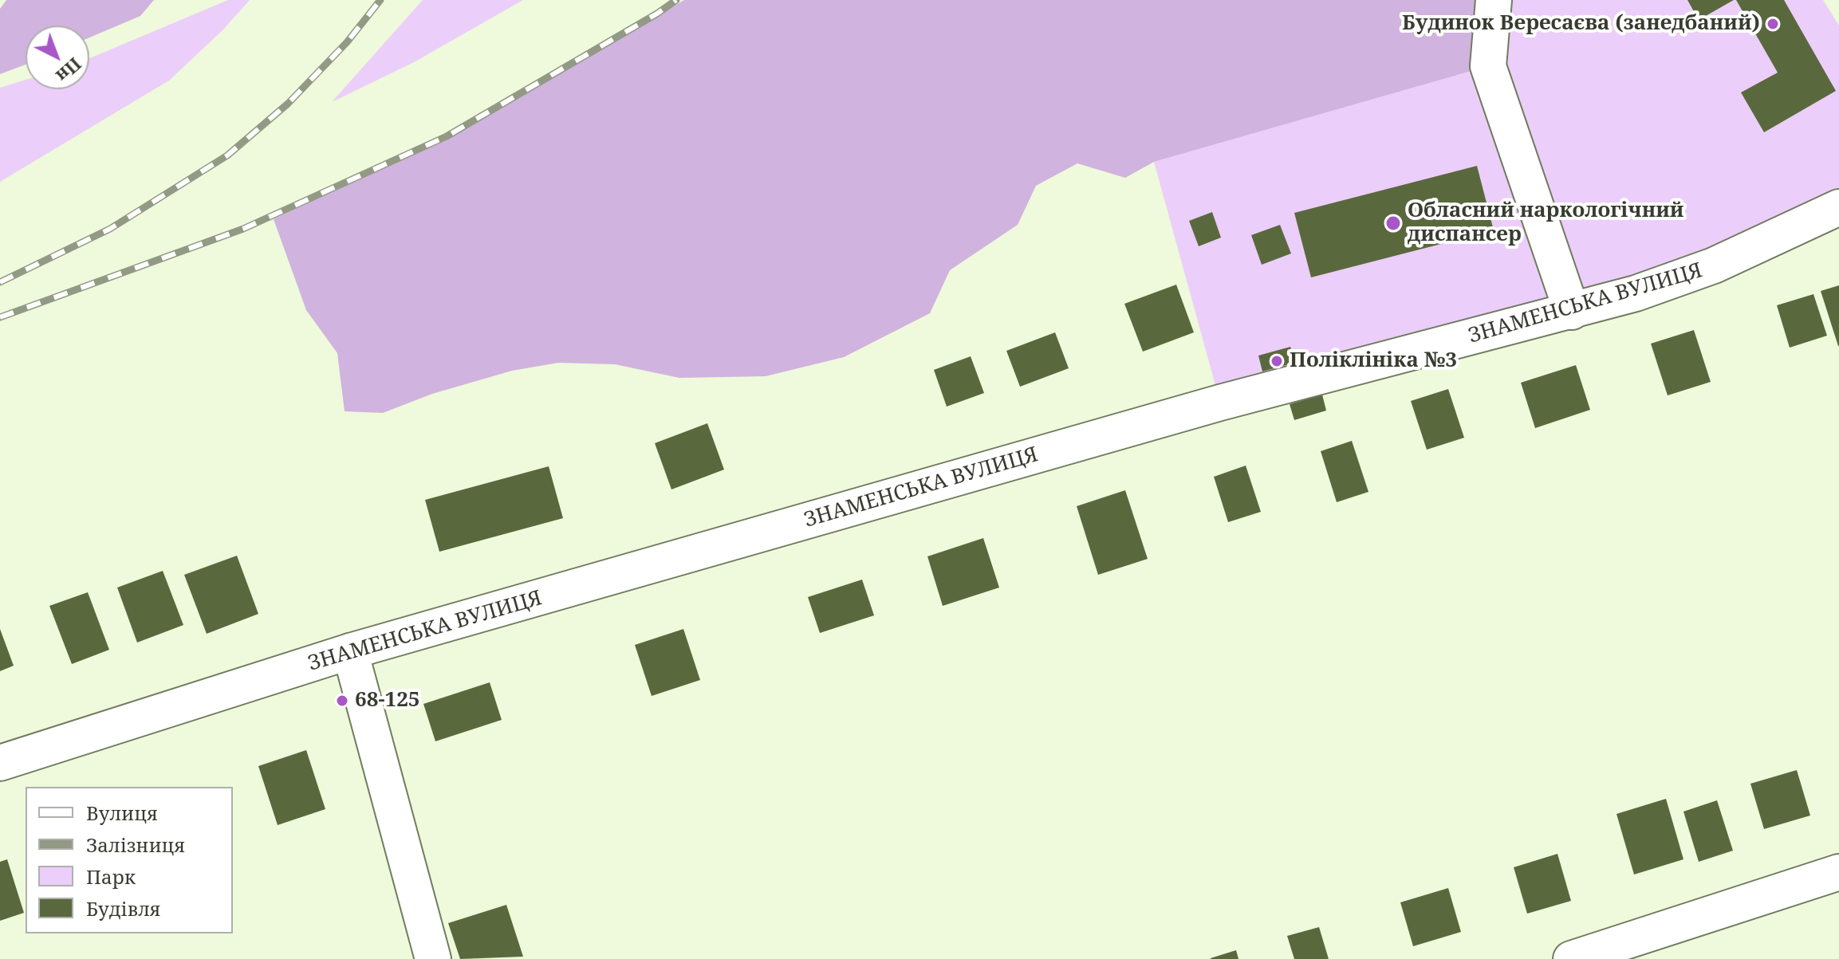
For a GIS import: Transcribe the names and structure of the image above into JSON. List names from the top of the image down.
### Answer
{
  "streets": {
    "main road": ["ЗНАМЕНСЬКА ВУЛИЦЯ"]
  },
  "places": [
    "Будинок Вересаєва (занедбаний)",
    "Обласний наркологічний диспансер",
    "Поліклініка №3",
    "68-125"
  ],
  "legend": [
    "Вулиця",
    "Залізниця",
    "Парк",
    "Будівля"
  ],
  "north": "bottom right"
}
